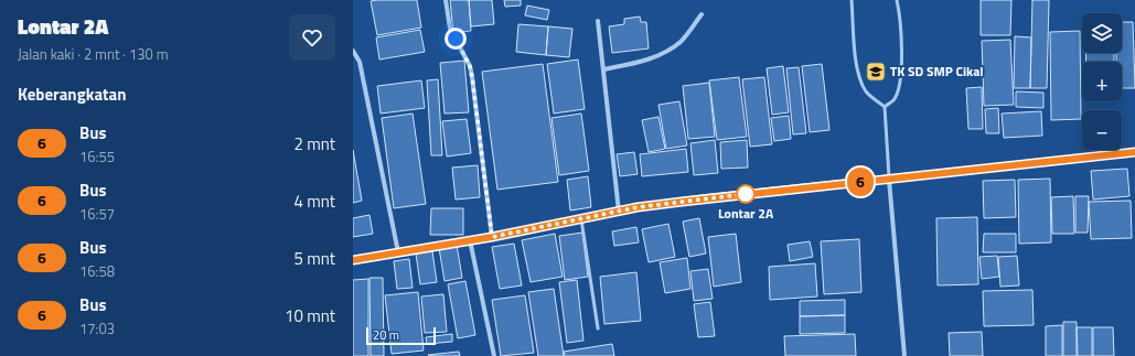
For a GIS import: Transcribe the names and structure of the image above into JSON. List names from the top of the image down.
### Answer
{
  "places": {
    "school or university": ["TK SD SMP Cikal"],
    "other": ["Lontar 2A"]
  },
  "lines": ["bus line 6"],
  "scale_bar": "20 m",
  "page": {
    "heading": [
      ["Lontar 2A", "Jalan kaki · 2 mnt · 130 m"],
      "Keberangkatan"
    ],
    "on_map": "6",
    "map_buttons": ["+", "−"],
    "list": [
      {
        "mark": "6",
        "name": "Bus",
        "note": "16:55",
        "value": "2 mnt"
      },
      {
        "mark": "6",
        "name": "Bus",
        "note": "16:57",
        "value": "4 mnt"
      },
      {
        "mark": "6",
        "name": "Bus",
        "note": "16:58",
        "value": "5 mnt"
      },
      {
        "mark": "6",
        "name": "Bus",
        "note": "17:03",
        "value": "10 mnt"
      }
    ],
    "scale": "20 m"
  }
}
